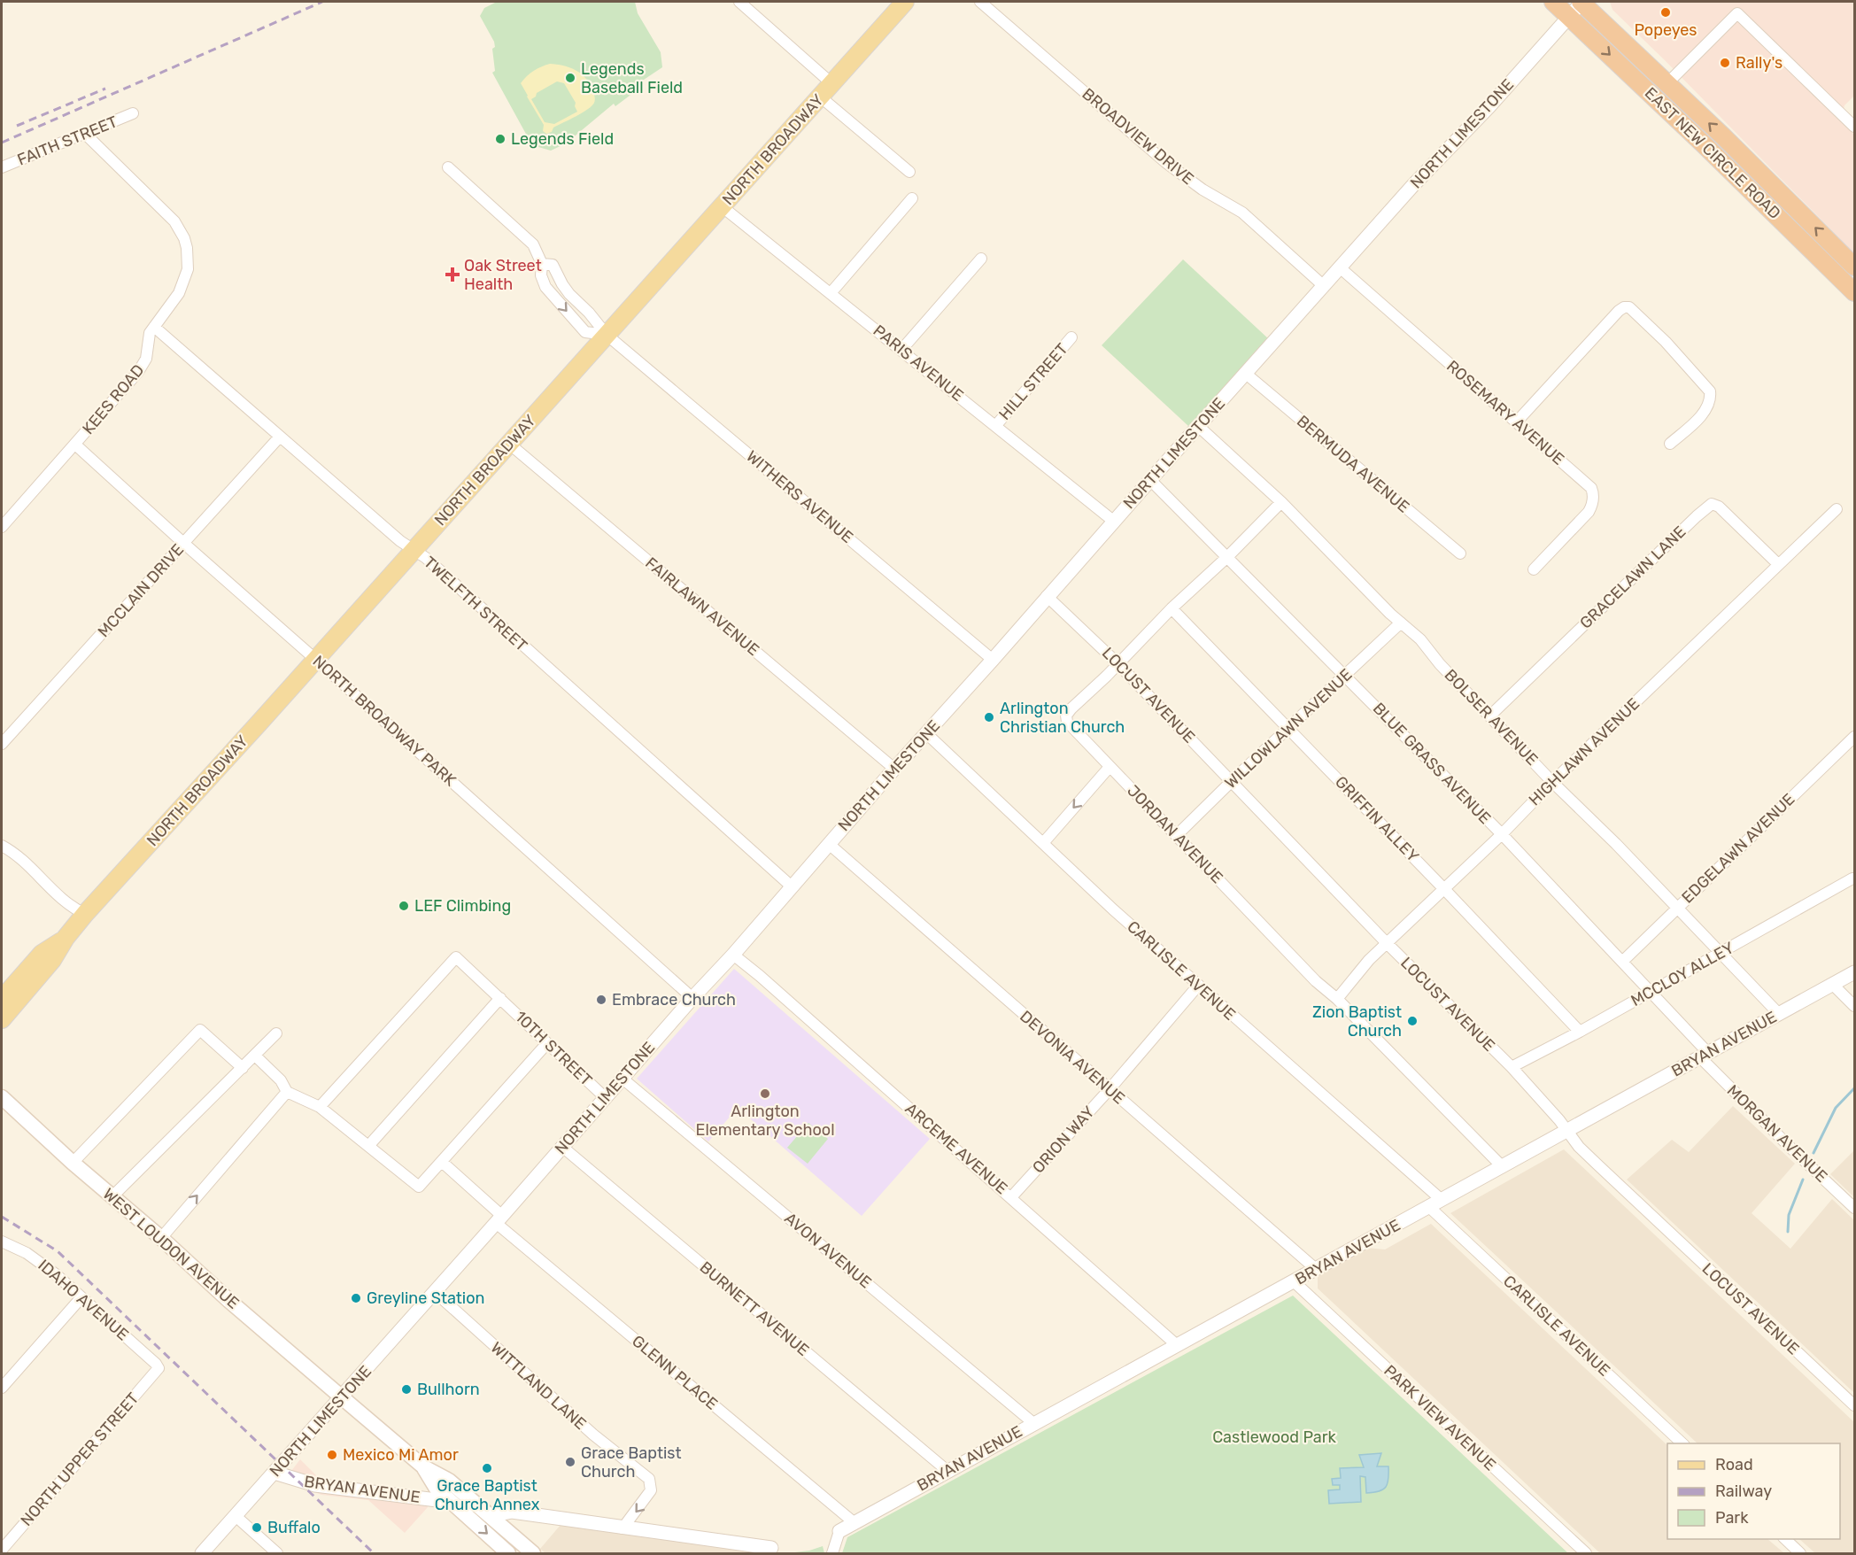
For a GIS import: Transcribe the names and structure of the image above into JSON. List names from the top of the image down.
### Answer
{
  "streets": {
    "highway": ["EAST NEW CIRCLE ROAD"],
    "main road": ["NORTH BROADWAY", "WEST LOUDON AVENUE"],
    "street": [
      "NORTH LIMESTONE",
      "BROADVIEW DRIVE",
      "FAITH STREET",
      "PARIS AVENUE",
      "HILL STREET",
      "KEES ROAD",
      "ROSEMARY AVENUE",
      "BERMUDA AVENUE",
      "WITHERS AVENUE",
      "GRACELAWN LANE",
      "MCCLAIN DRIVE",
      "TWELFTH STREET",
      "FAIRLAWN AVENUE",
      "LOCUST AVENUE",
      "BOLSER AVENUE",
      "NORTH BROADWAY PARK",
      "WILLOWLAWN AVENUE",
      "HIGHLAWN AVENUE",
      "BLUE GRASS AVENUE",
      "GRIFFIN ALLEY",
      "JORDAN AVENUE",
      "EDGELAWN AVENUE",
      "CARLISLE AVENUE",
      "MCCLOY ALLEY",
      "BRYAN AVENUE",
      "10TH STREET",
      "DEVONIA AVENUE",
      "MORGAN AVENUE",
      "ORION WAY",
      "ARCEME AVENUE",
      "AVON AVENUE",
      "IDAHO AVENUE",
      "BURNETT AVENUE",
      "GLENN PLACE",
      "WITTLAND LANE",
      "PARK VIEW AVENUE",
      "NORTH UPPER STREET"
    ]
  },
  "crossings": [
    ["NORTH LIMESTONE", "BROADVIEW DRIVE"],
    ["NORTH LIMESTONE", "EAST NEW CIRCLE ROAD"],
    ["NORTH LIMESTONE", "PARIS AVENUE"],
    ["NORTH LIMESTONE", "ROSEMARY AVENUE"],
    ["NORTH LIMESTONE", "BERMUDA AVENUE"],
    ["NORTH LIMESTONE", "WITHERS AVENUE"],
    ["NORTH LIMESTONE", "TWELFTH STREET"],
    ["NORTH LIMESTONE", "FAIRLAWN AVENUE"],
    ["NORTH LIMESTONE", "LOCUST AVENUE"],
    ["NORTH LIMESTONE", "BOLSER AVENUE"],
    ["NORTH LIMESTONE", "NORTH BROADWAY PARK"],
    ["NORTH LIMESTONE", "BLUE GRASS AVENUE"],
    ["NORTH LIMESTONE", "CARLISLE AVENUE"],
    ["NORTH LIMESTONE", "BRYAN AVENUE"],
    ["NORTH LIMESTONE", "10TH STREET"],
    ["NORTH LIMESTONE", "DEVONIA AVENUE"],
    ["NORTH LIMESTONE", "ARCEME AVENUE"],
    ["NORTH LIMESTONE", "WEST LOUDON AVENUE"],
    ["NORTH LIMESTONE", "AVON AVENUE"],
    ["NORTH LIMESTONE", "BURNETT AVENUE"],
    ["NORTH LIMESTONE", "GLENN PLACE"],
    ["NORTH LIMESTONE", "WITTLAND LANE"],
    ["FAITH STREET", "KEES ROAD"],
    ["NORTH BROADWAY", "PARIS AVENUE"],
    ["NORTH BROADWAY", "WITHERS AVENUE"],
    ["NORTH BROADWAY", "TWELFTH STREET"],
    ["NORTH BROADWAY", "FAIRLAWN AVENUE"],
    ["NORTH BROADWAY", "NORTH BROADWAY PARK"],
    ["PARIS AVENUE", "HILL STREET"],
    ["KEES ROAD", "TWELFTH STREET"],
    ["KEES ROAD", "NORTH BROADWAY PARK"],
    ["GRACELAWN LANE", "BOLSER AVENUE"],
    ["GRACELAWN LANE", "HIGHLAWN AVENUE"],
    ["MCCLAIN DRIVE", "TWELFTH STREET"],
    ["MCCLAIN DRIVE", "NORTH BROADWAY PARK"],
    ["LOCUST AVENUE", "WILLOWLAWN AVENUE"],
    ["LOCUST AVENUE", "HIGHLAWN AVENUE"],
    ["LOCUST AVENUE", "JORDAN AVENUE"],
    ["LOCUST AVENUE", "MCCLOY ALLEY"],
    ["LOCUST AVENUE", "BRYAN AVENUE"],
    ["BOLSER AVENUE", "WILLOWLAWN AVENUE"],
    ["BOLSER AVENUE", "HIGHLAWN AVENUE"],
    ["BOLSER AVENUE", "JORDAN AVENUE"],
    ["BOLSER AVENUE", "EDGELAWN AVENUE"],
    ["BOLSER AVENUE", "MCCLOY ALLEY"],
    ["BOLSER AVENUE", "BRYAN AVENUE"],
    ["WILLOWLAWN AVENUE", "BLUE GRASS AVENUE"],
    ["WILLOWLAWN AVENUE", "GRIFFIN ALLEY"],
    ["WILLOWLAWN AVENUE", "JORDAN AVENUE"],
    ["HIGHLAWN AVENUE", "BLUE GRASS AVENUE"],
    ["HIGHLAWN AVENUE", "GRIFFIN ALLEY"],
    ["HIGHLAWN AVENUE", "JORDAN AVENUE"],
    ["BLUE GRASS AVENUE", "JORDAN AVENUE"],
    ["BLUE GRASS AVENUE", "EDGELAWN AVENUE"],
    ["BLUE GRASS AVENUE", "MCCLOY ALLEY"],
    ["BLUE GRASS AVENUE", "BRYAN AVENUE"],
    ["BLUE GRASS AVENUE", "MORGAN AVENUE"],
    ["GRIFFIN ALLEY", "JORDAN AVENUE"],
    ["GRIFFIN ALLEY", "MCCLOY ALLEY"],
    ["JORDAN AVENUE", "BRYAN AVENUE"],
    ["CARLISLE AVENUE", "BRYAN AVENUE"],
    ["CARLISLE AVENUE", "ORION WAY"],
    ["BRYAN AVENUE", "DEVONIA AVENUE"],
    ["BRYAN AVENUE", "MORGAN AVENUE"],
    ["BRYAN AVENUE", "ARCEME AVENUE"],
    ["BRYAN AVENUE", "AVON AVENUE"],
    ["BRYAN AVENUE", "BURNETT AVENUE"],
    ["BRYAN AVENUE", "GLENN PLACE"],
    ["BRYAN AVENUE", "PARK VIEW AVENUE"],
    ["DEVONIA AVENUE", "ORION WAY"],
    ["ORION WAY", "ARCEME AVENUE"],
    ["IDAHO AVENUE", "NORTH UPPER STREET"]
  ],
  "one_way": ["WITTLAND LANE"],
  "parks": ["Castlewood Park"],
  "places": {
    "other": [
      "Popeyes",
      "Rally's",
      "Legends Baseball Field",
      "Legends Field",
      "Arlington Christian Church",
      "LEF Climbing",
      "Embrace Church",
      "Zion Baptist Church",
      "Arlington Elementary School",
      "Greyline Station",
      "Bullhorn",
      "Mexico Mi Amor",
      "Grace Baptist Church",
      "Grace Baptist Church Annex",
      "Buffalo"
    ],
    "health": ["Oak Street Health"]
  },
  "legend": ["Road", "Railway", "Park"]
}
